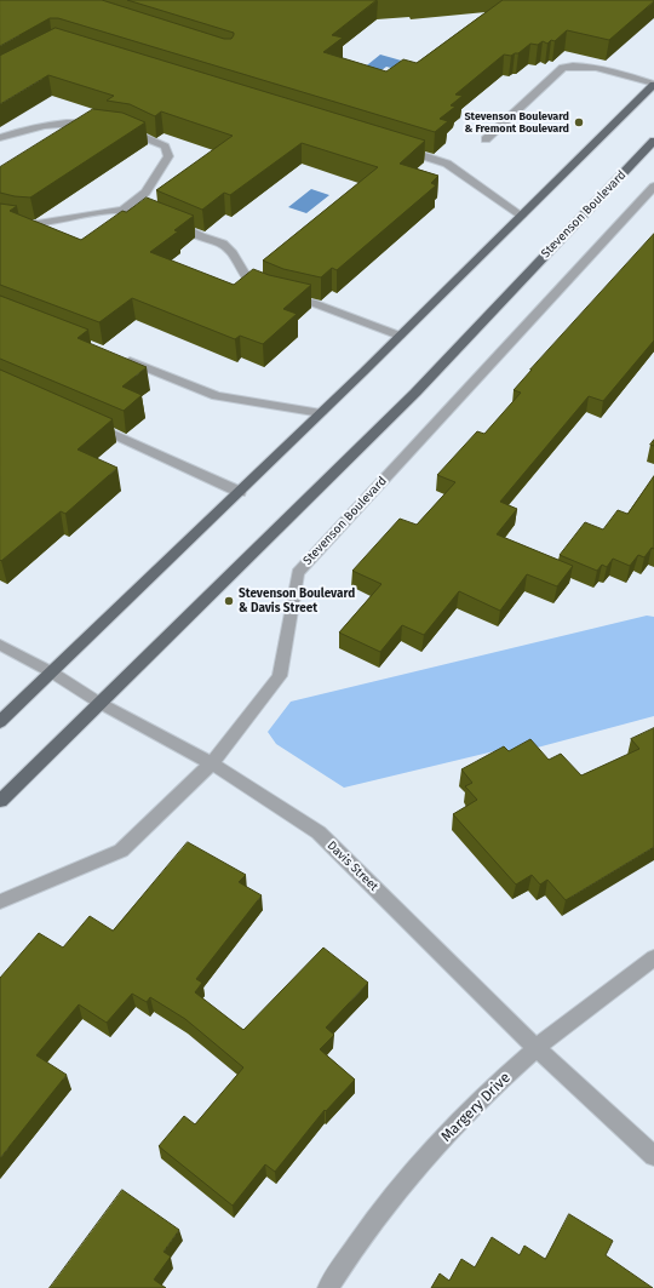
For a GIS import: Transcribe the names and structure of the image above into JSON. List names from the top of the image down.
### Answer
{
  "streets": {
    "main road": ["Stevenson Boulevard"],
    "street": ["Davis Street", "Margery Drive"]
  },
  "crossings": [
    ["Stevenson Boulevard", "Davis Street"],
    ["Davis Street", "Margery Drive"]
  ],
  "places": ["Stevenson Boulevard & Fremont Boulevard", "Stevenson Boulevard & Davis Street"]
}
